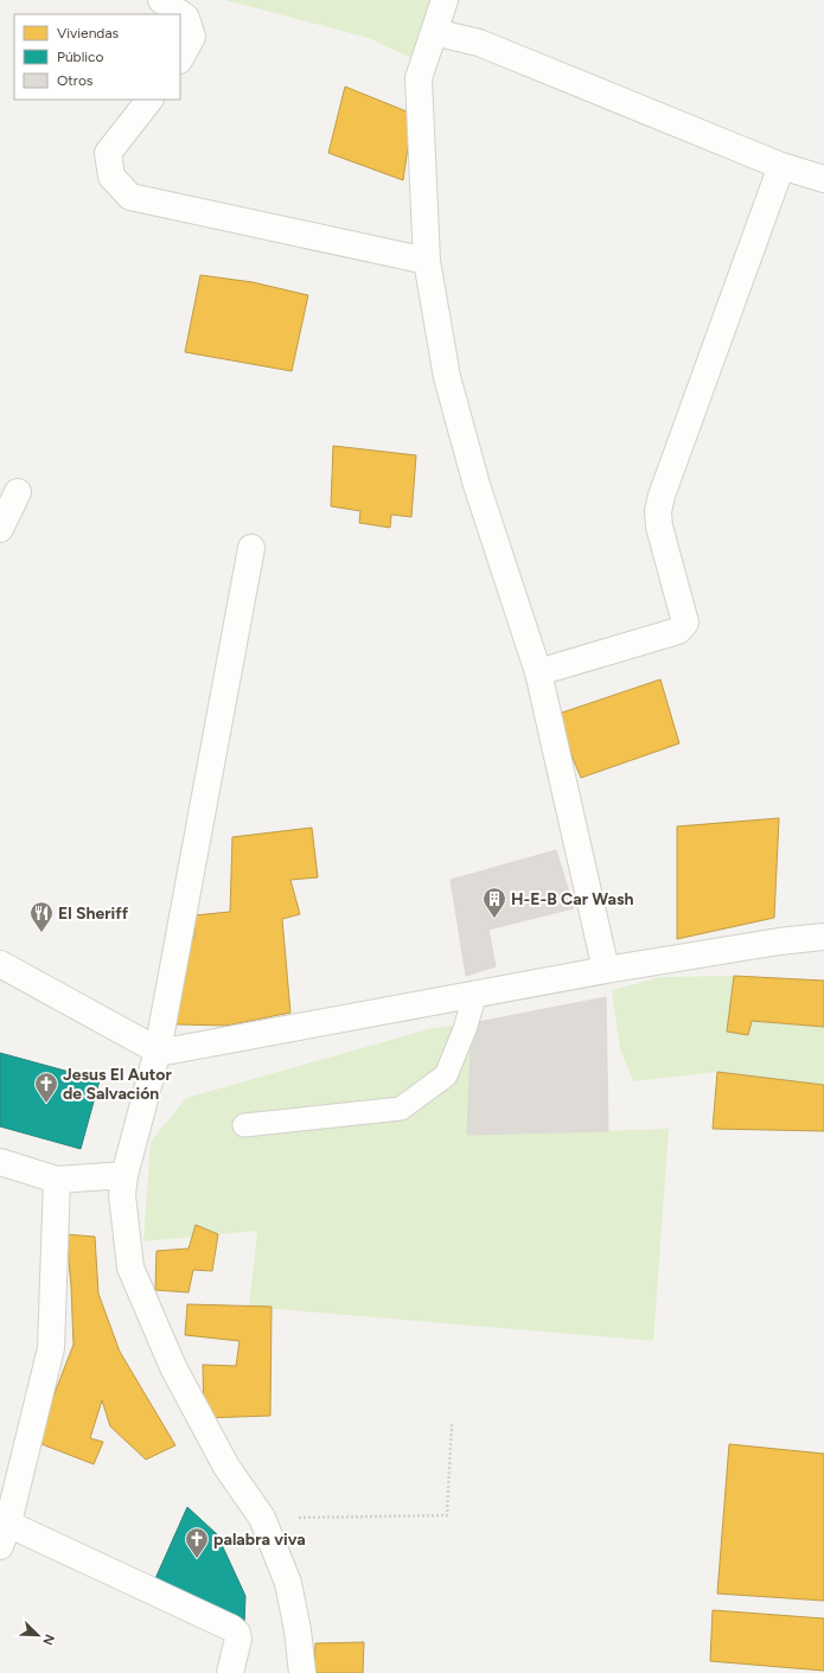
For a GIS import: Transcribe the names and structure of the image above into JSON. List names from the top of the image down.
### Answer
{
  "places": {
    "building": ["H-E-B Car Wash"],
    "restaurant": ["El Sheriff"],
    "church": ["Jesus El Autor de Salvación", "palabra viva"]
  },
  "legend": ["Viviendas", "Público", "Otros"],
  "north": "bottom right"
}
